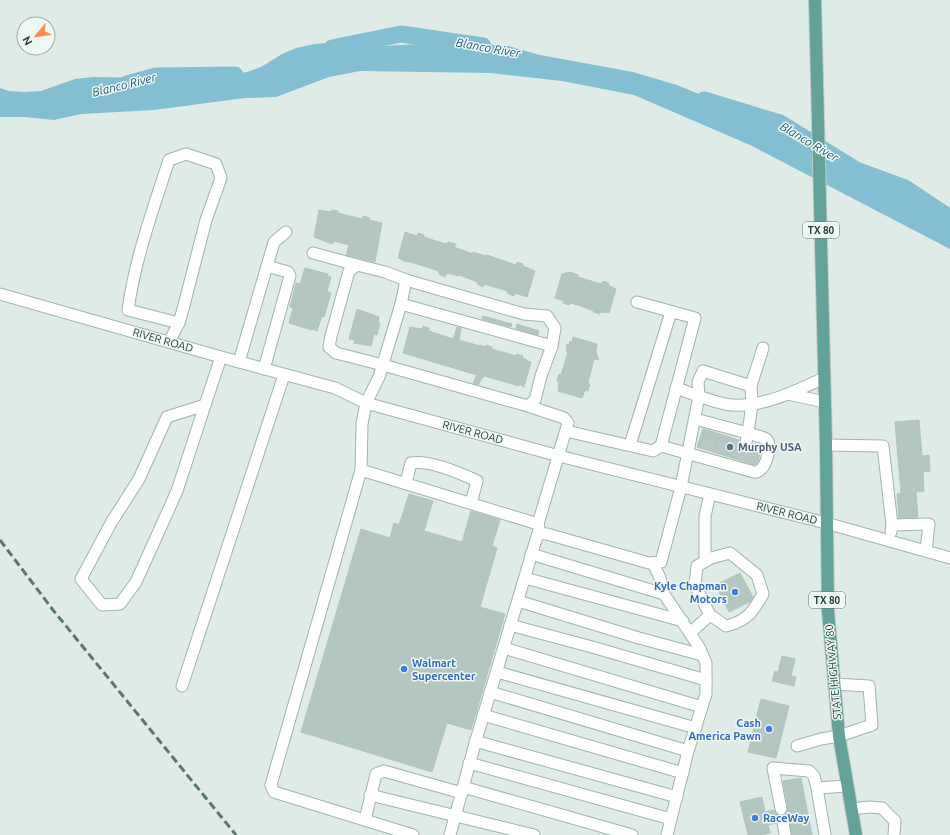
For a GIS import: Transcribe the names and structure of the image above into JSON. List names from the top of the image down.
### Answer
{
  "streets": {
    "main road": ["TX 80", "STATE HIGHWAY 80"],
    "street": ["RIVER ROAD"]
  },
  "crossings": [
    ["RIVER ROAD", "STATE HIGHWAY 80"]
  ],
  "water": ["Blanco River"],
  "places": [
    "Murphy USA",
    "Kyle Chapman Motors",
    "Walmart Supercenter",
    "Cash America Pawn",
    "RaceWay"
  ],
  "north": "bottom left"
}
